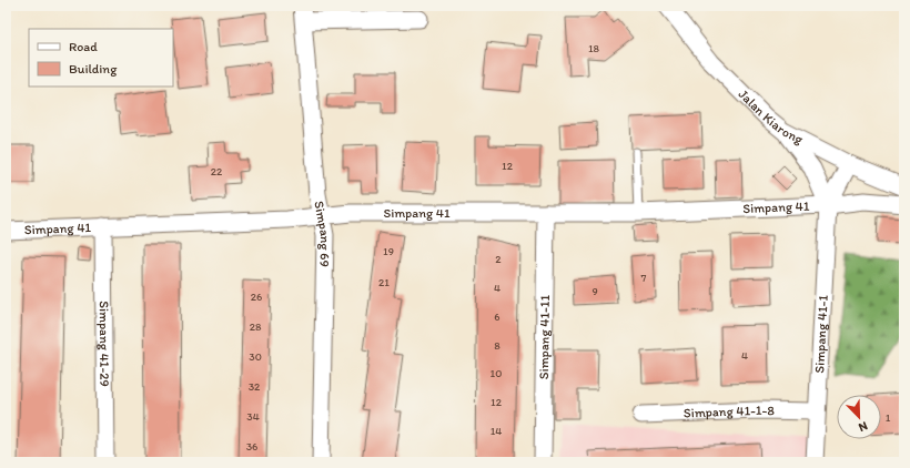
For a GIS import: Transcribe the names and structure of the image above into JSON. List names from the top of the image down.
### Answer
{
  "streets": {
    "street": [
      "Jalan Kiarong",
      "Simpang 41",
      "Simpang 69",
      "Simpang 41-1",
      "Simpang 41-11",
      "Simpang 41-29",
      "Simpang 41-1-8"
    ]
  },
  "crossings": [
    ["Jalan Kiarong", "Simpang 41-1"],
    ["Simpang 41", "Simpang 69"],
    ["Simpang 41", "Simpang 41-1"],
    ["Simpang 41", "Simpang 41-11"],
    ["Simpang 41", "Simpang 41-29"],
    ["Simpang 41-1", "Simpang 41-1-8"]
  ],
  "house_numbers": [
    "18",
    "12",
    "22",
    "19",
    "2",
    "7",
    "21",
    "4",
    "9",
    "26",
    "6",
    "28",
    "8",
    "4",
    "30",
    "10",
    "32",
    "12",
    "34",
    "1",
    "14",
    "36"
  ],
  "legend": ["Road", "Building"],
  "north": "bottom right"
}
